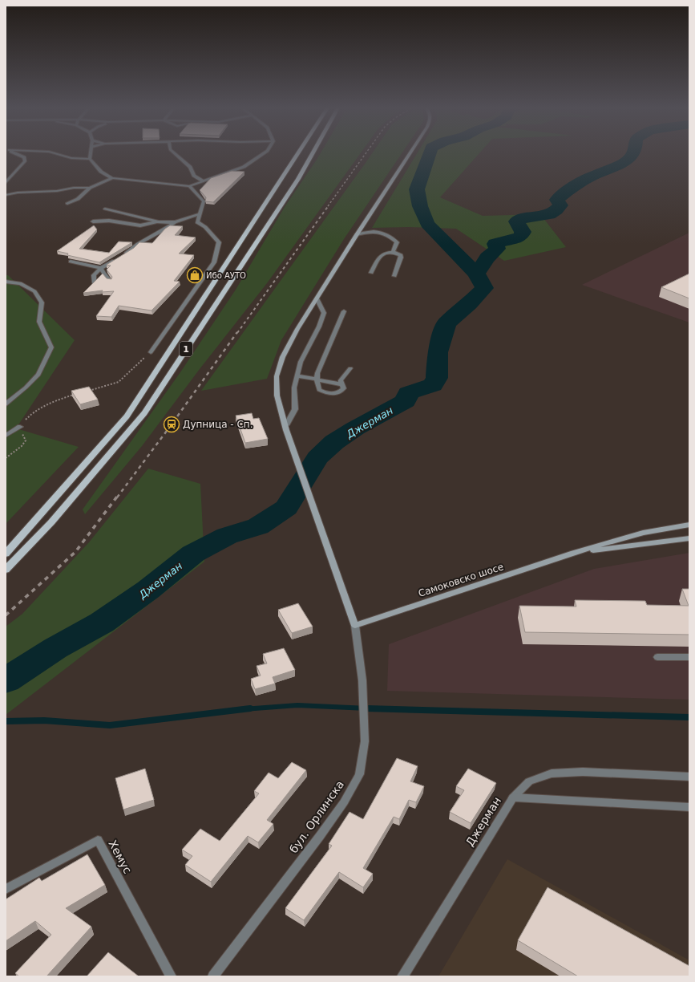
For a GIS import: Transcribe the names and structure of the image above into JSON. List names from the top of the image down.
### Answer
{
  "streets": {
    "main road": ["1", "Самоковско шосе"],
    "street": ["бул. Орлинска", "Джерман", "Хемус"]
  },
  "crossings": [
    ["Самоковско шосе", "бул. Орлинска"]
  ],
  "water": ["Джерман"],
  "places": {
    "shop": ["Ибо АУТО"],
    "station": ["Дупница - Сп."]
  }
}
